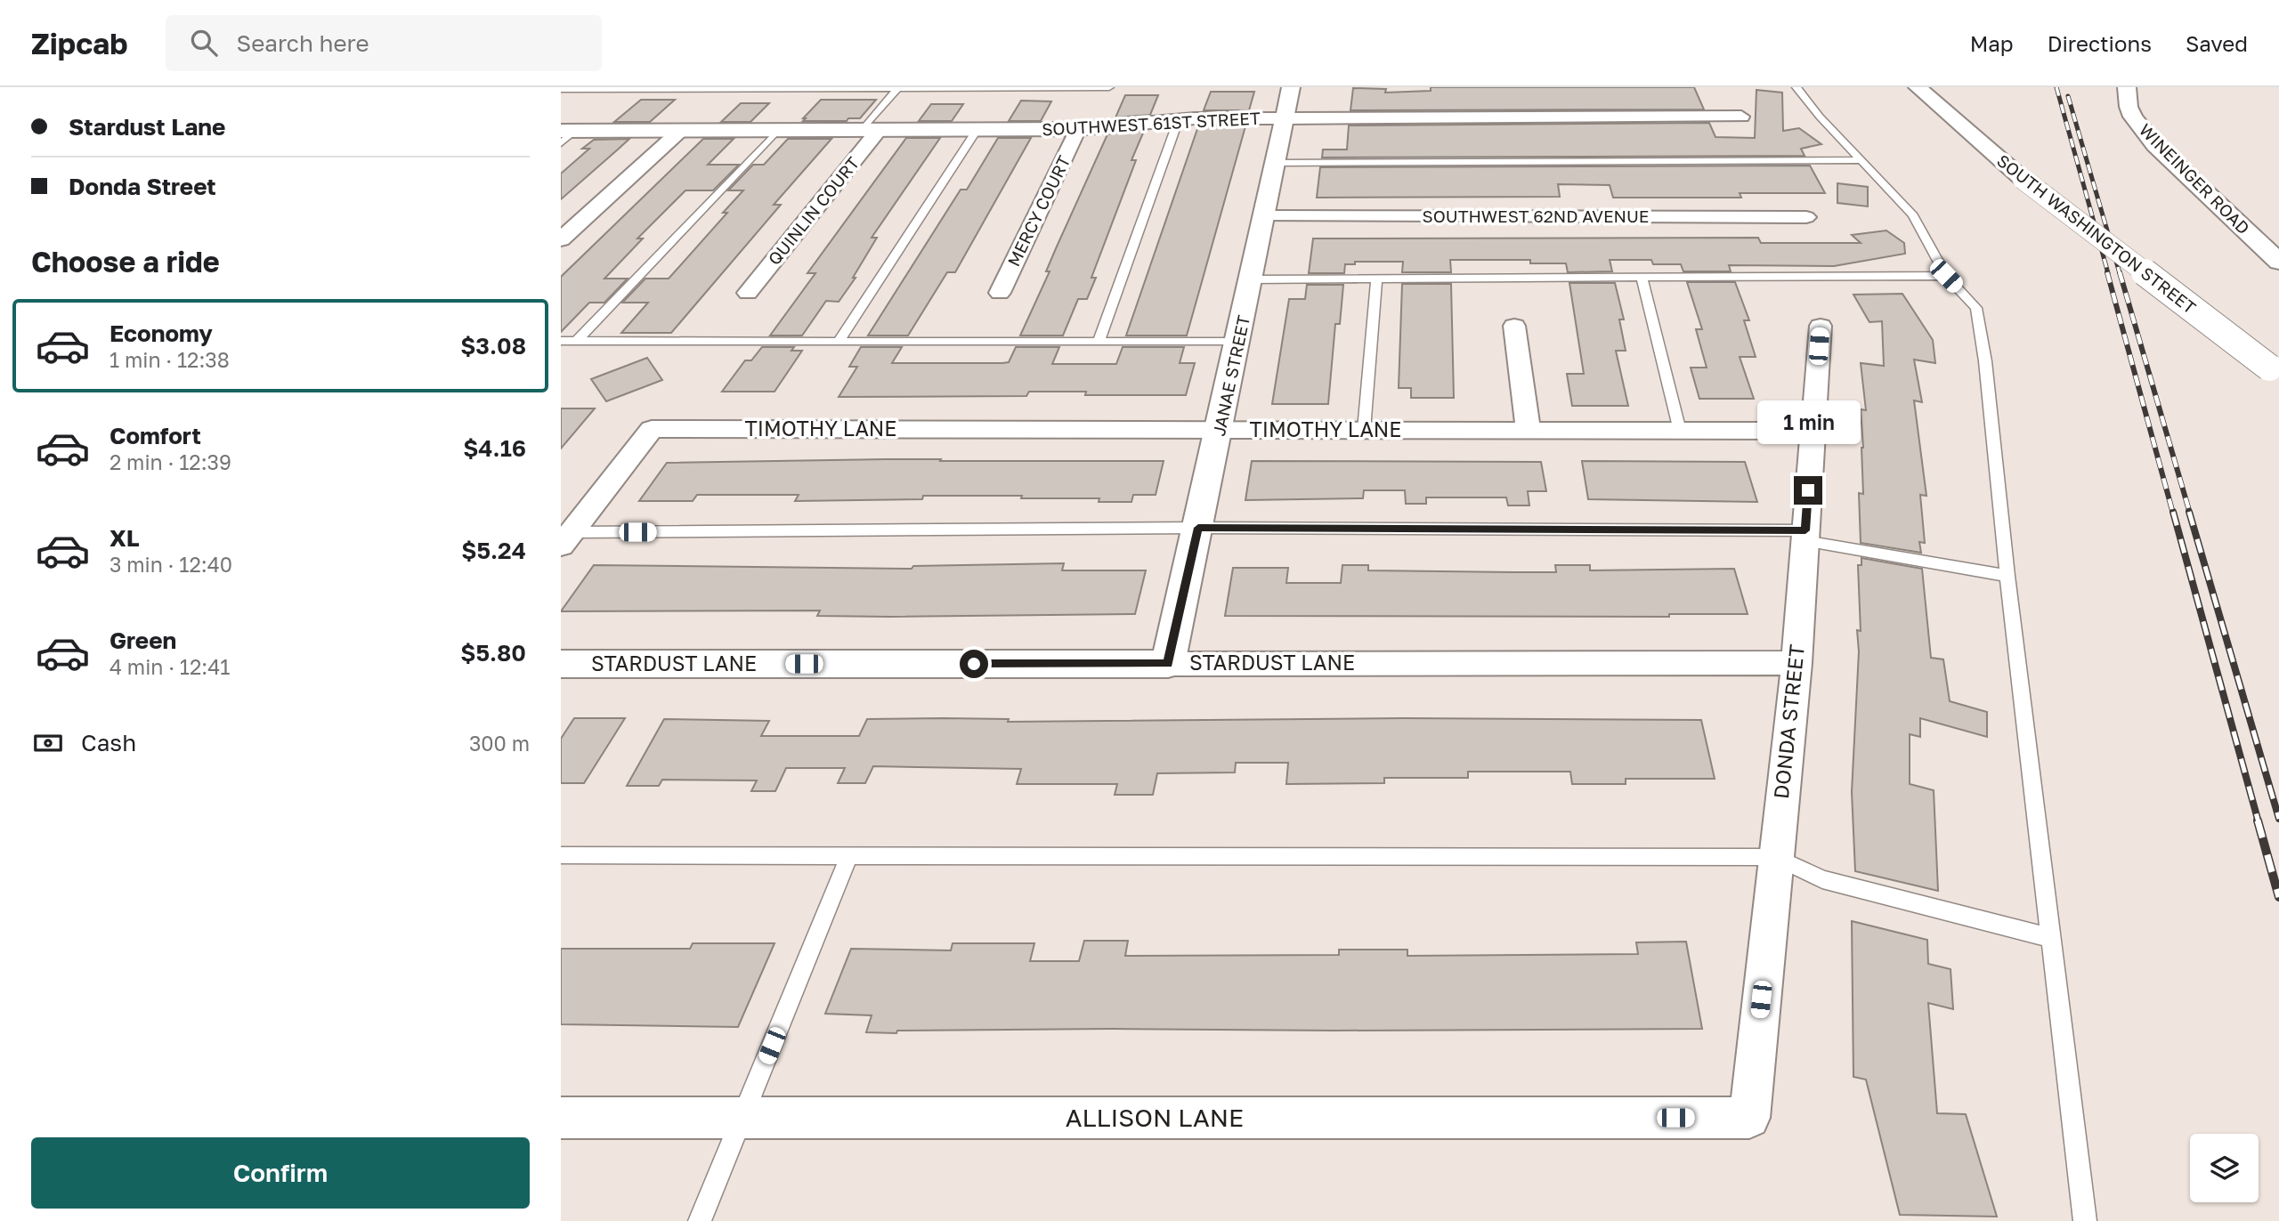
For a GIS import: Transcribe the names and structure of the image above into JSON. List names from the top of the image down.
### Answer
{
  "streets": {
    "street": [
      "SOUTHWEST 61ST STREET",
      "WINEINGER ROAD",
      "QUINLIN COURT",
      "MERCY COURT",
      "SOUTHWEST 62ND AVENUE",
      "SOUTH WASHINGTON STREET",
      "JANAE STREET",
      "TIMOTHY LANE",
      "STARDUST LANE",
      "DONDA STREET",
      "ALLISON LANE"
    ]
  },
  "crossings": [
    ["SOUTHWEST 61ST STREET", "QUINLIN COURT"],
    ["SOUTHWEST 61ST STREET", "MERCY COURT"],
    ["SOUTHWEST 61ST STREET", "JANAE STREET"],
    ["SOUTHWEST 62ND AVENUE", "JANAE STREET"],
    ["JANAE STREET", "TIMOTHY LANE"],
    ["JANAE STREET", "STARDUST LANE"],
    ["TIMOTHY LANE", "DONDA STREET"],
    ["STARDUST LANE", "DONDA STREET"],
    ["DONDA STREET", "ALLISON LANE"]
  ],
  "page": {
    "header": "Zipcab",
    "search": "Search here",
    "nav": ["Map", "Directions", "Saved"],
    "banner": ["Stardust Lane", "Donda Street"],
    "heading": "Choose a ride",
    "list": [
      {
        "name": "Economy",
        "note": "1 min · 12:38",
        "value": "$3.08"
      },
      {
        "name": "Comfort",
        "note": "2 min · 12:39",
        "value": "$4.16"
      },
      {
        "name": "XL",
        "note": "3 min · 12:40",
        "value": "$5.24"
      },
      {
        "name": "Green",
        "note": "4 min · 12:41",
        "value": "$5.80"
      }
    ],
    "bubble": "1 min",
    "pay": ["Cash", "300 m"],
    "buttons": "Confirm"
  }
}
